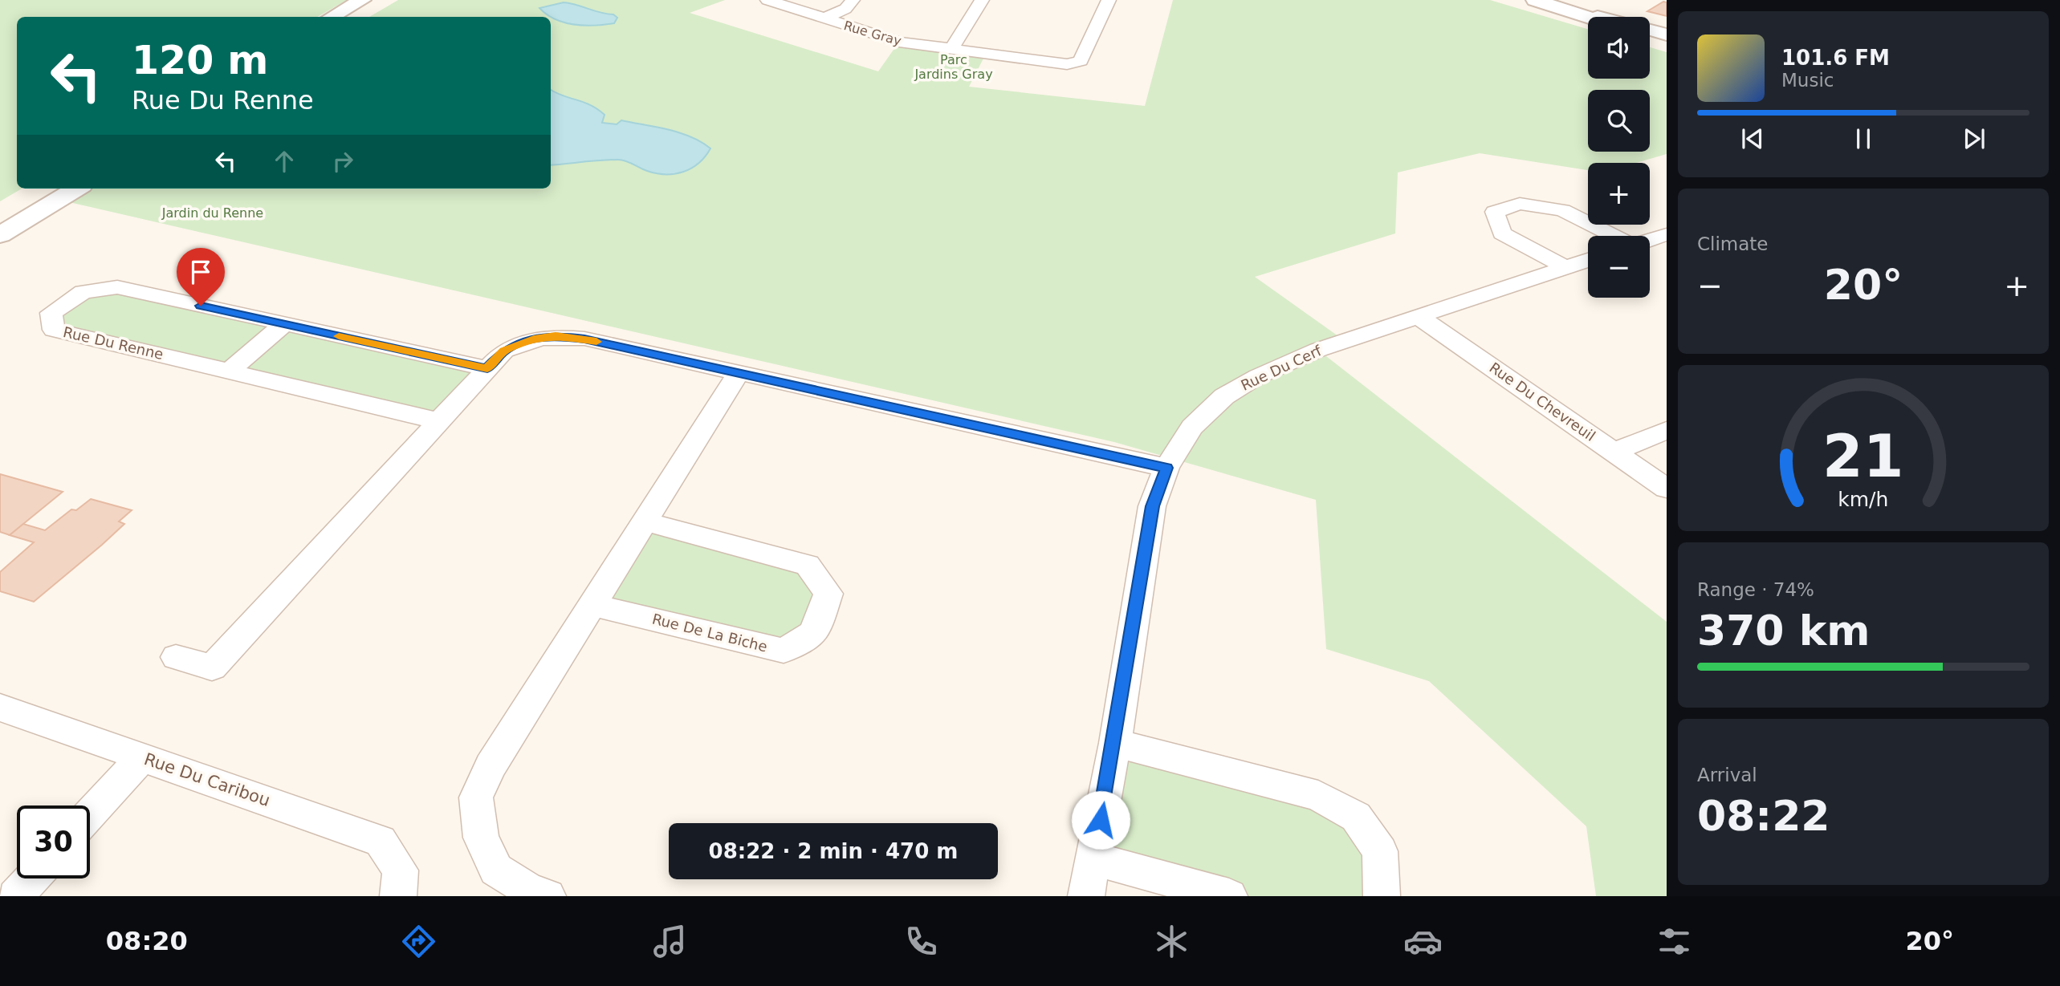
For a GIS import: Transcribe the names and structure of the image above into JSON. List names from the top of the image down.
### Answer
{
  "streets": {
    "street": [
      "Rue Gray",
      "Rue Du Renne",
      "Rue Du Cerf",
      "Rue Du Chevreuil",
      "Rue De La Biche",
      "Rue Du Caribou"
    ]
  },
  "crossings": [
    ["Rue Du Cerf", "Rue Du Chevreuil"]
  ],
  "parks": ["Parc Jardins Gray", "Jardin du Renne"],
  "page": {
    "map_buttons": ["+", "−"],
    "turn": ["120 m", "Rue Du Renne"],
    "song": ["101.6 FM", "Music"],
    "tile": [
      "Climate",
      ["Range · 74%", "370 km"],
      ["Arrival", "08:22"]
    ],
    "heat": ["−", "20°", "+"],
    "limit": "30",
    "trip": "08:22 · 2 min · 470 m",
    "tabs": ["08:20", "20°"],
    "gauge": ["21", "km/h"]
  }
}
